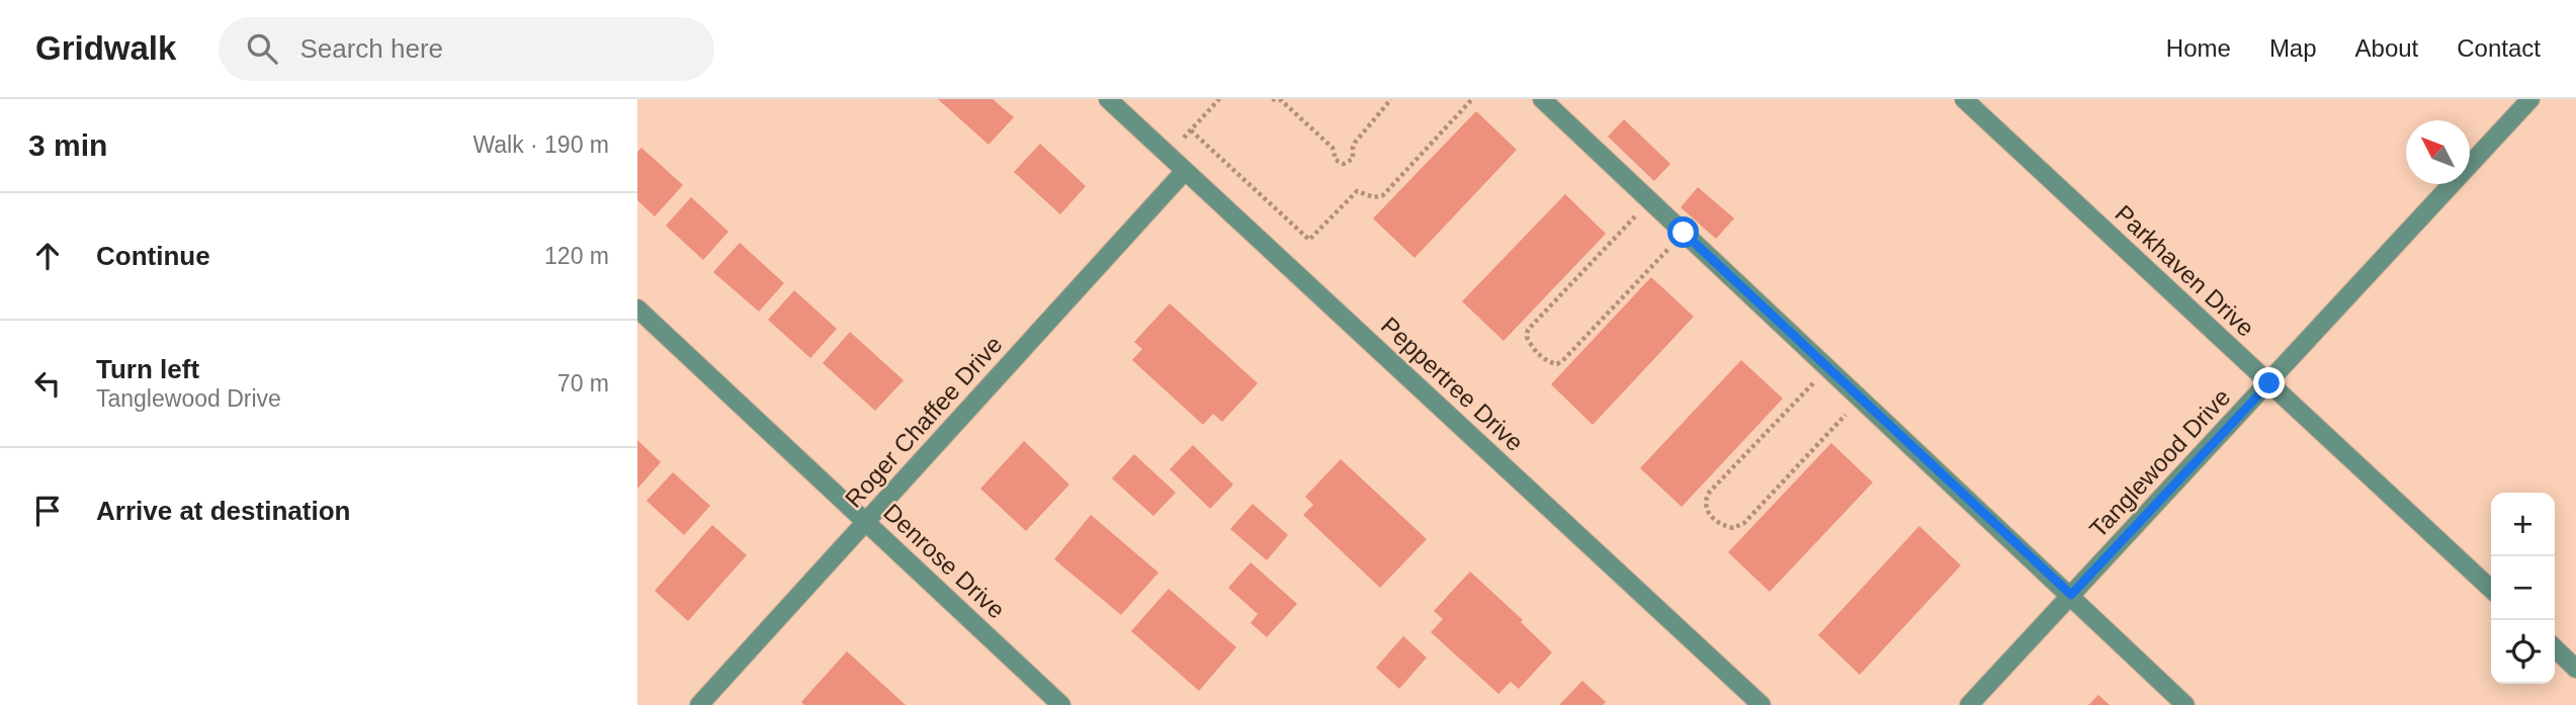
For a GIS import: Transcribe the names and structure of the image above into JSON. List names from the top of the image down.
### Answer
{
  "streets": {
    "street": [
      "Parkhaven Drive",
      "Peppertree Drive",
      "Roger Chaffee Drive",
      "Tanglewood Drive",
      "Denrose Drive"
    ]
  },
  "crossings": [
    ["Parkhaven Drive", "Tanglewood Drive"],
    ["Peppertree Drive", "Roger Chaffee Drive"],
    ["Roger Chaffee Drive", "Denrose Drive"]
  ],
  "north": "top left",
  "page": {
    "header": "Gridwalk",
    "search": "Search here",
    "nav": [
      "Home",
      "Map",
      "About",
      "Contact"
    ],
    "heading": ["3 min", "Walk · 190 m"],
    "list": [
      ["Continue", "120 m"],
      ["Turn left", "Tanglewood Drive", "70 m"],
      "Arrive at destination"
    ],
    "map_buttons": ["+", "−"]
  }
}
